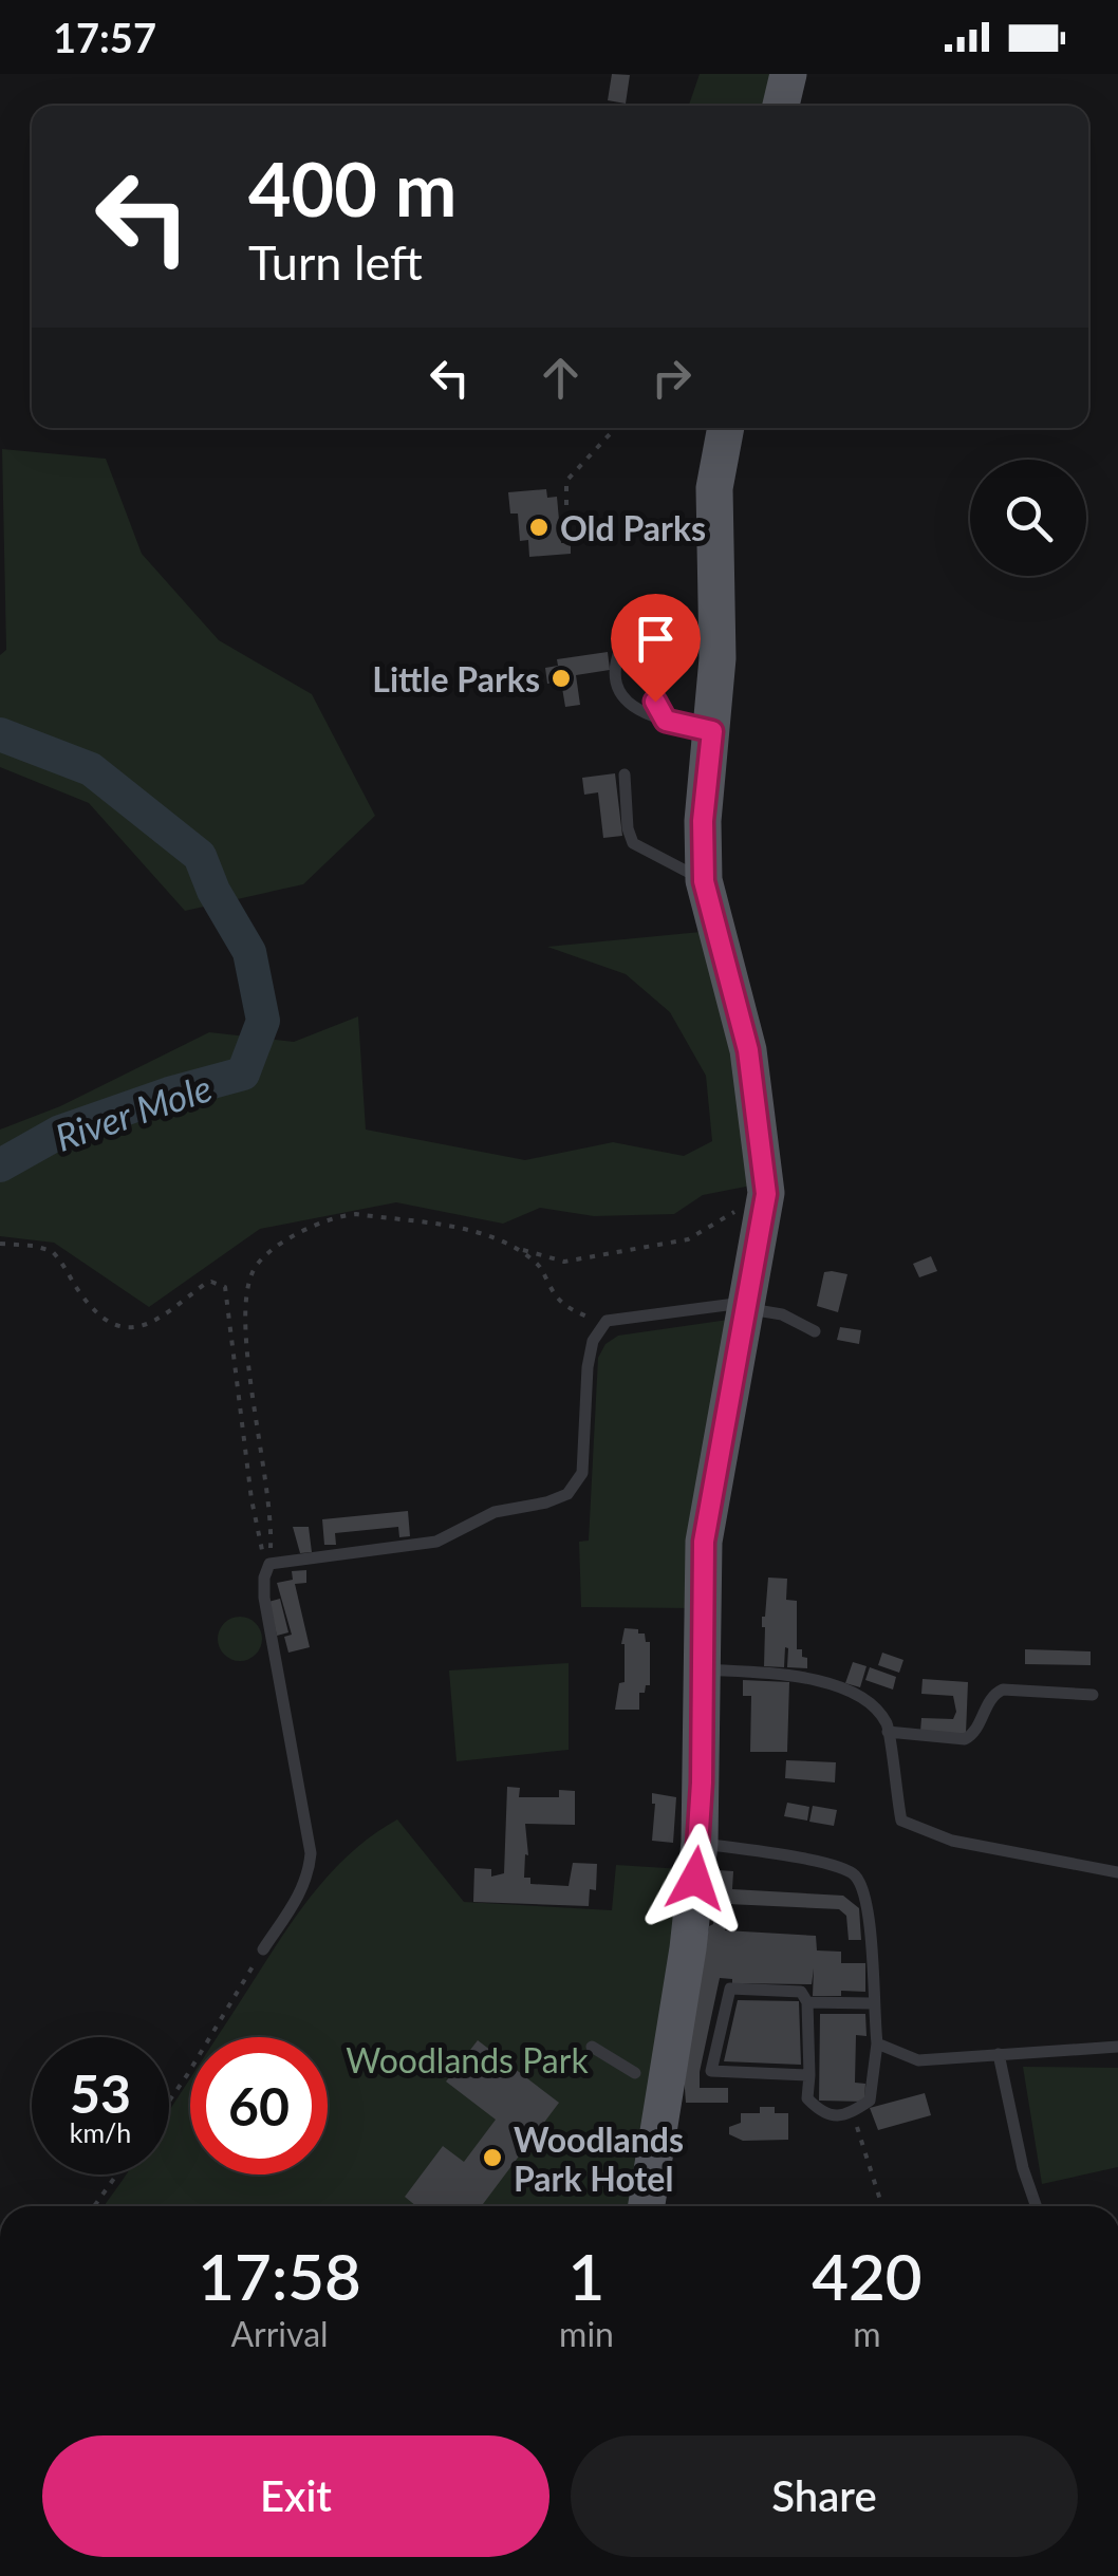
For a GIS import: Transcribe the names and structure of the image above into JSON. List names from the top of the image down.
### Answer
{
  "water": ["River Mole"],
  "parks": ["Woodlands Park"],
  "places": ["Old Parks", "Little Parks", "Woodlands Park Hotel"],
  "page": {
    "status": "17:57",
    "turn": ["400 m", "Turn left"],
    "speed": "53 km/h",
    "limit": "60",
    "eta": [
      "17:58",
      "Arrival",
      "1",
      "min",
      "420",
      "m"
    ],
    "buttons": ["Exit", "Share"]
  }
}
